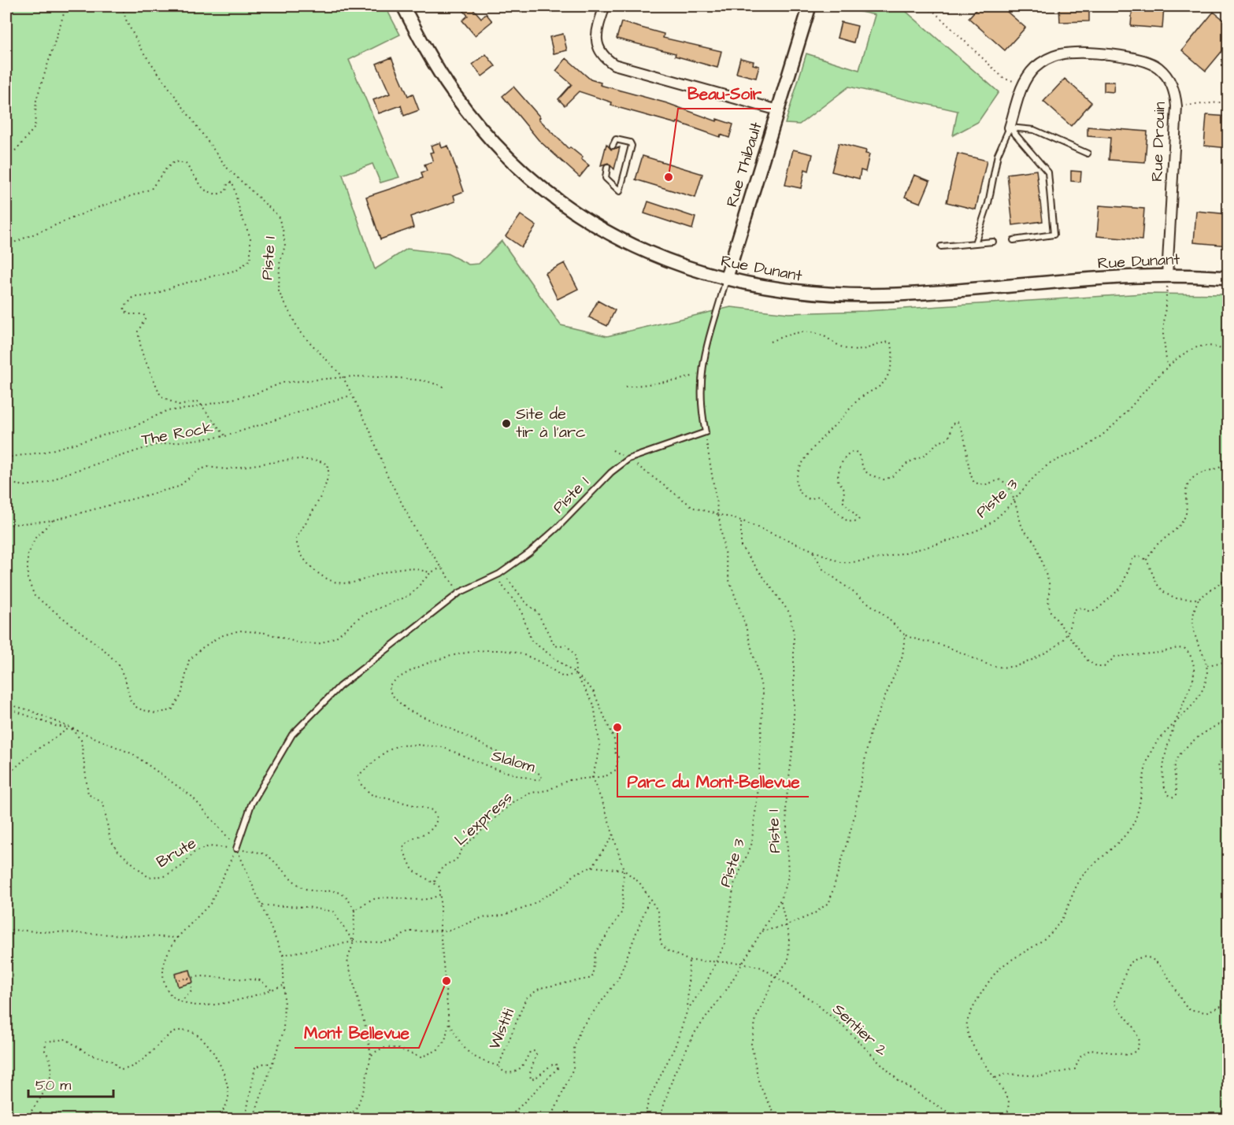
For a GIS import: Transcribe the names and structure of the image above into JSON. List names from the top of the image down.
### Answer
{
  "streets": {
    "street": ["Rue Drouin", "Rue Thibault", "Rue Dunant"],
    "lane": ["Piste 1"],
    "path": [
      "The Rock",
      "Piste 3",
      "Slalom",
      "L'express",
      "Brute",
      "Wistiti",
      "Sentier 2"
    ]
  },
  "crossings": [
    ["Rue Drouin", "Rue Dunant"],
    ["Rue Thibault", "Rue Dunant"],
    ["Piste 1", "The Rock"],
    ["Piste 1", "Piste 3"],
    ["Piste 1", "L'express"],
    ["Piste 1", "Sentier 2"],
    ["Piste 3", "Sentier 2"],
    ["Slalom", "L'express"]
  ],
  "places": [
    "Beau-Soir",
    "Site de tir à l'arc",
    "Parc du Mont-Bellevue",
    "Mont Bellevue"
  ],
  "scale_bar": "50 m"
}
